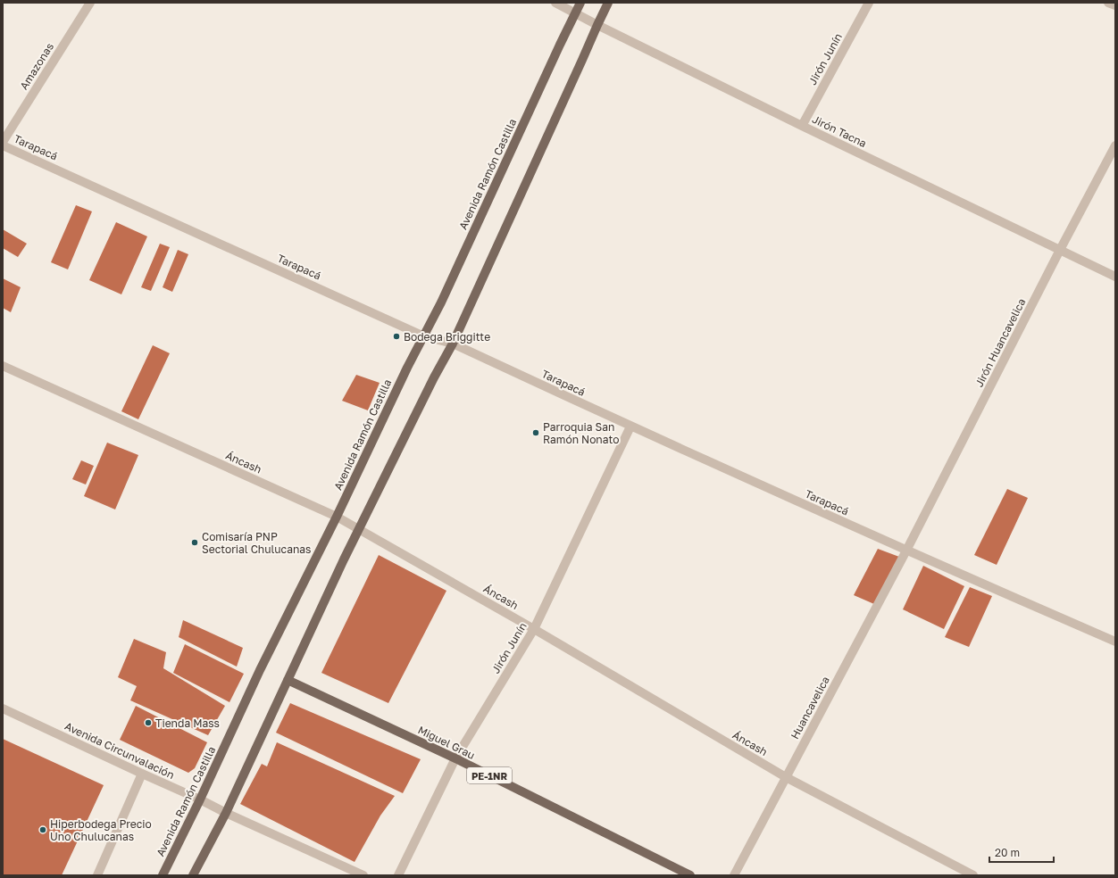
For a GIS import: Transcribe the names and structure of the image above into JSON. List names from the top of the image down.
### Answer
{
  "streets": {
    "main road": ["Avenida Ramón Castilla", "Miguel Grau", "PE-1NR"],
    "street": [
      "Jirón Junín",
      "Amazonas",
      "Jirón Tacna",
      "Tarapacá",
      "Jirón Huancavelica",
      "Áncash",
      "Huancavelica",
      "Avenida Circunvalación"
    ]
  },
  "crossings": [
    ["Jirón Junín", "Jirón Tacna"],
    ["Jirón Junín", "Tarapacá"],
    ["Jirón Junín", "Áncash"],
    ["Jirón Junín", "Miguel Grau"],
    ["Jirón Tacna", "Avenida Ramón Castilla"],
    ["Jirón Tacna", "Jirón Huancavelica"],
    ["Tarapacá", "Avenida Ramón Castilla"],
    ["Tarapacá", "Jirón Huancavelica"],
    ["Tarapacá", "Huancavelica"],
    ["Avenida Ramón Castilla", "Áncash"],
    ["Avenida Ramón Castilla", "Avenida Circunvalación"],
    ["Jirón Huancavelica", "Huancavelica"],
    ["Áncash", "Huancavelica"]
  ],
  "places": [
    "Bodega Briggitte",
    "Parroquia San Ramón Nonato",
    "Comisaría PNP Sectorial Chulucanas",
    "Tienda Mass",
    "Hiperbodega Precio Uno Chulucanas"
  ],
  "scale_bar": "20 m"
}
